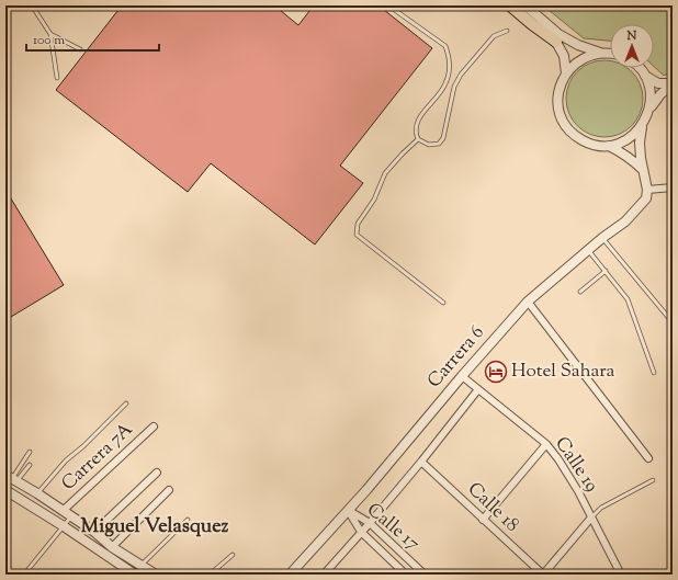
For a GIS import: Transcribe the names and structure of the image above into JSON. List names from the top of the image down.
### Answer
{
  "streets": {
    "street": [
      "Carrera 6",
      "Carrera 7A",
      "Calle 19",
      "Calle 18",
      "Calle 17"
    ]
  },
  "crossings": [
    ["Carrera 6", "Calle 19"],
    ["Carrera 6", "Calle 18"],
    ["Carrera 6", "Calle 17"]
  ],
  "districts": ["Miguel Velasquez"],
  "places": {
    "hotel": ["Hotel Sahara"]
  },
  "scale_bar": "100 m",
  "north": "top"
}
